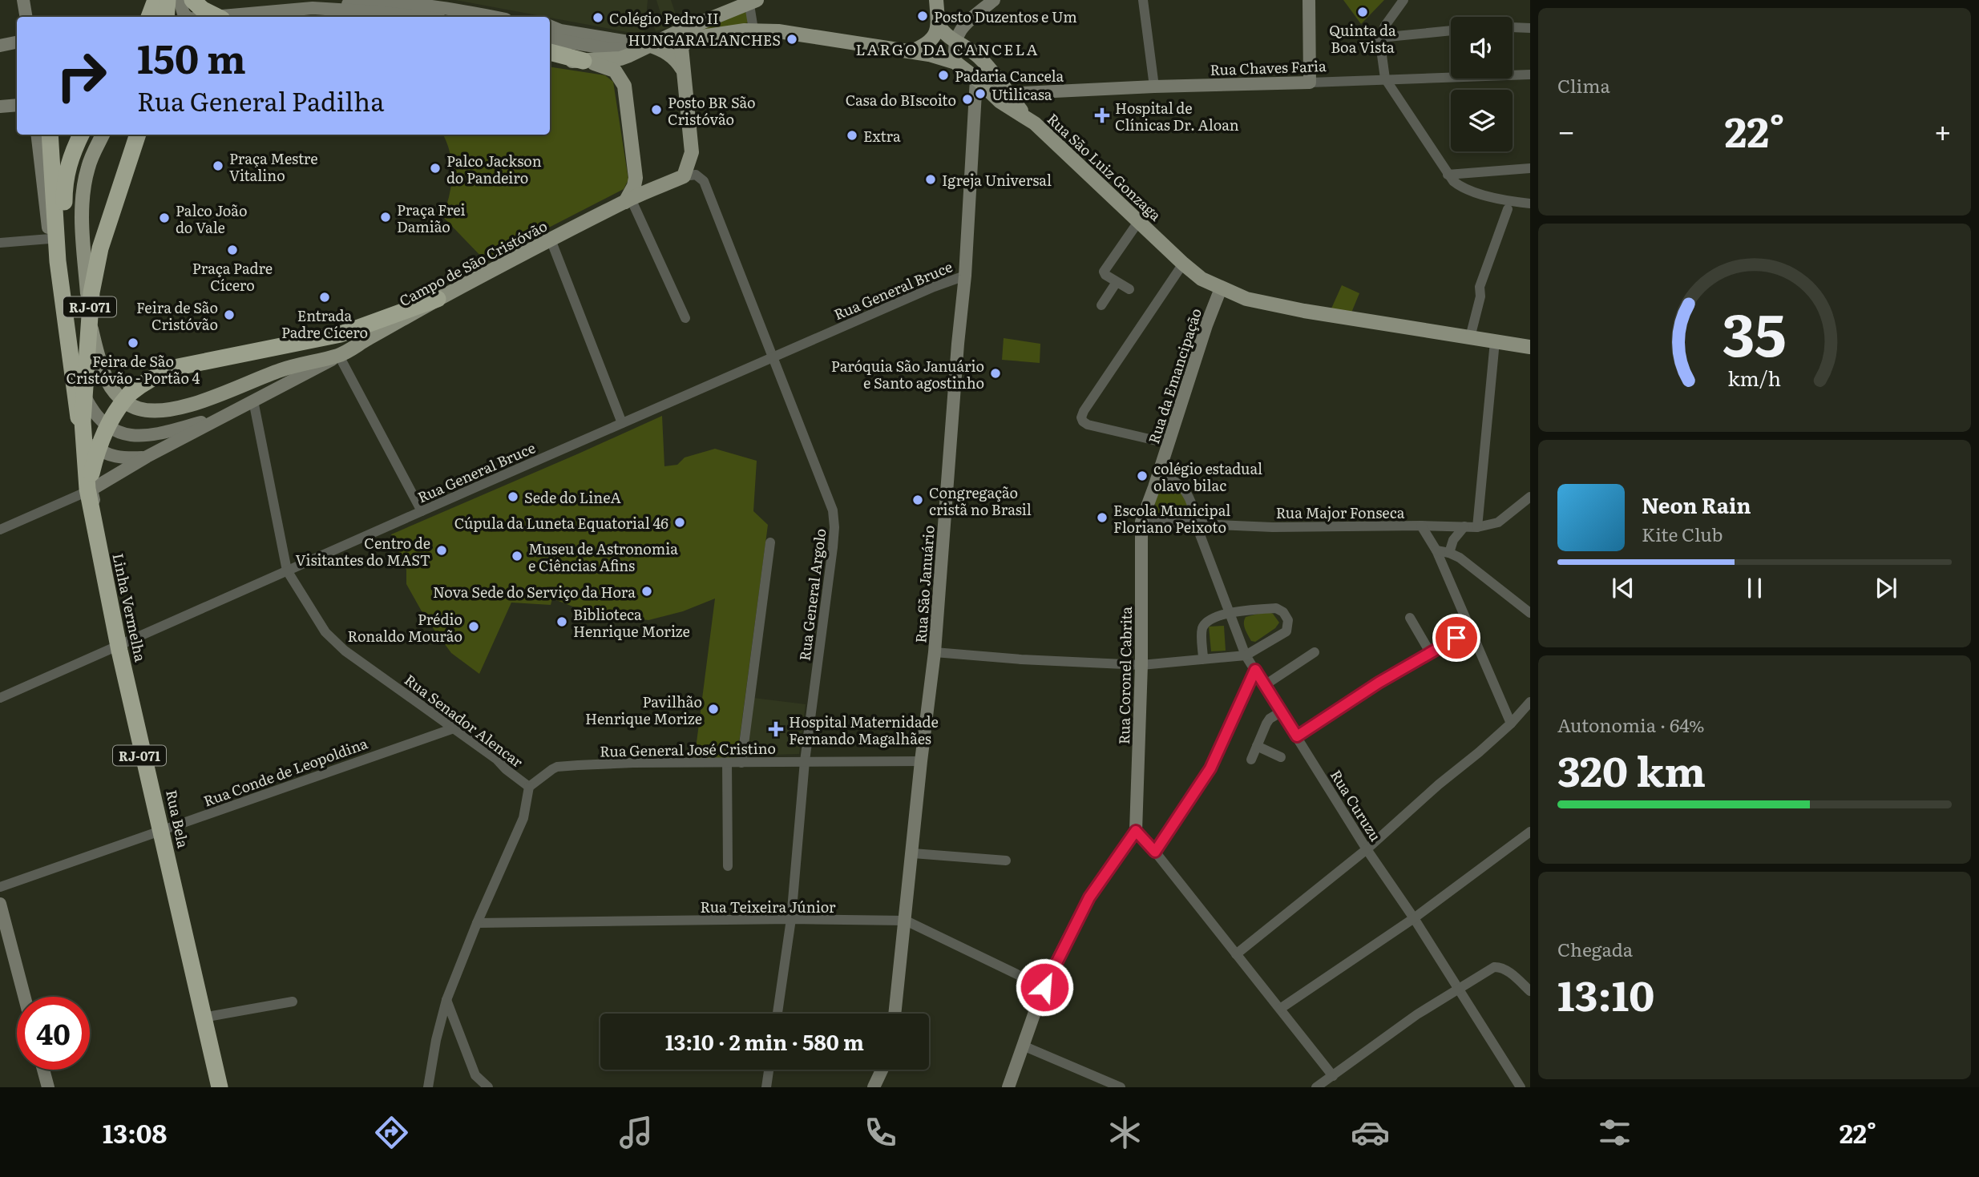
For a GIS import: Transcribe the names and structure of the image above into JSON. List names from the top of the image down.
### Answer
{
  "streets": {
    "highway": ["RJ-071", "Linha Vermelha"],
    "main road": ["Rua São Luiz Gonzaga", "Campo de São Cristóvão"],
    "street": [
      "Rua Chaves Faria",
      "Rua General Bruce",
      "Rua da Emancipação",
      "Rua Major Fonseca",
      "Rua São Januário",
      "Rua General Argolo",
      "Rua Coronel Cabrita",
      "Rua Senador Alencar",
      "Rua General José Cristino",
      "Rua Conde de Leopoldina",
      "Rua Curuzu",
      "Rua Bela",
      "Rua Teixeira Júnior"
    ]
  },
  "crossings": [
    ["Rua São Luiz Gonzaga", "Rua da Emancipação"],
    ["Rua São Luiz Gonzaga", "Rua São Januário"],
    ["Campo de São Cristóvão", "Rua General Argolo"],
    ["Campo de São Cristóvão", "Rua Senador Alencar"],
    ["Rua General Bruce", "Rua São Januário"],
    ["Rua General Bruce", "Rua General Argolo"],
    ["Rua General Bruce", "Rua Senador Alencar"],
    ["Rua General Bruce", "Rua Bela"],
    ["Rua da Emancipação", "Rua Major Fonseca"],
    ["Rua da Emancipação", "Rua Coronel Cabrita"],
    ["Rua da Emancipação", "Rua Curuzu"],
    ["Rua Major Fonseca", "Rua Coronel Cabrita"],
    ["Rua Major Fonseca", "Rua Curuzu"],
    ["Rua São Januário", "Rua General José Cristino"],
    ["Rua São Januário", "Rua Teixeira Júnior"],
    ["Rua General Argolo", "Rua General José Cristino"],
    ["Rua General Argolo", "Rua Teixeira Júnior"],
    ["Linha Vermelha", "Rua Bela"],
    ["Rua Senador Alencar", "Rua General José Cristino"],
    ["Rua Senador Alencar", "Rua Conde de Leopoldina"],
    ["Rua Conde de Leopoldina", "Rua Bela"]
  ],
  "districts": ["LARGO DA CANCELA"],
  "places": {
    "other": [
      "Quinta da Boa Vista",
      "Posto Duzentos e Um",
      "Colégio Pedro II",
      "HUNGARA LANCHES",
      "Padaria Cancela",
      "Utilicasa",
      "Casa do BIscoito",
      "Posto BR São Cristóvão",
      "Extra",
      "Praça Mestre Vitalino",
      "Palco Jackson do Pandeiro",
      "Igreja Universal",
      "Praça Frei Damião",
      "Palco João do Vale",
      "Praça Padre Cícero",
      "Entrada Padre Cícero",
      "Feira de São Cristóvão",
      "Feira de São Cristóvão - Portão 4",
      "Paróquia São Januário e Santo agostinho",
      "colégio estadual olavo bilac",
      "Sede do LineA",
      "Congregação cristã no Brasil",
      "Escola Municipal Floriano Peixoto",
      "Cúpula da Luneta Equatorial 46",
      "Centro de Visitantes do MAST",
      "Museu de Astronomia e Ciências Afins",
      "Nova Sede do Serviço da Hora",
      "Biblioteca Henrique Morize",
      "Prédio Ronaldo Mourão",
      "Pavilhão Henrique Morize"
    ],
    "health": ["Hospital de Clínicas Dr. Aloan", "Hospital Maternidade Fernando Magalhães"]
  },
  "page": {
    "tile": [
      "Clima",
      ["Autonomia · 64%", "320 km"],
      ["Chegada", "13:10"]
    ],
    "turn": ["150 m", "Rua General Padilha"],
    "heat": ["−", "22°", "+"],
    "song": ["Neon Rain", "Kite Club"],
    "limit": "40",
    "trip": "13:10 · 2 min · 580 m",
    "tabs": ["13:08", "22°"],
    "gauge": ["35", "km/h"]
  }
}
